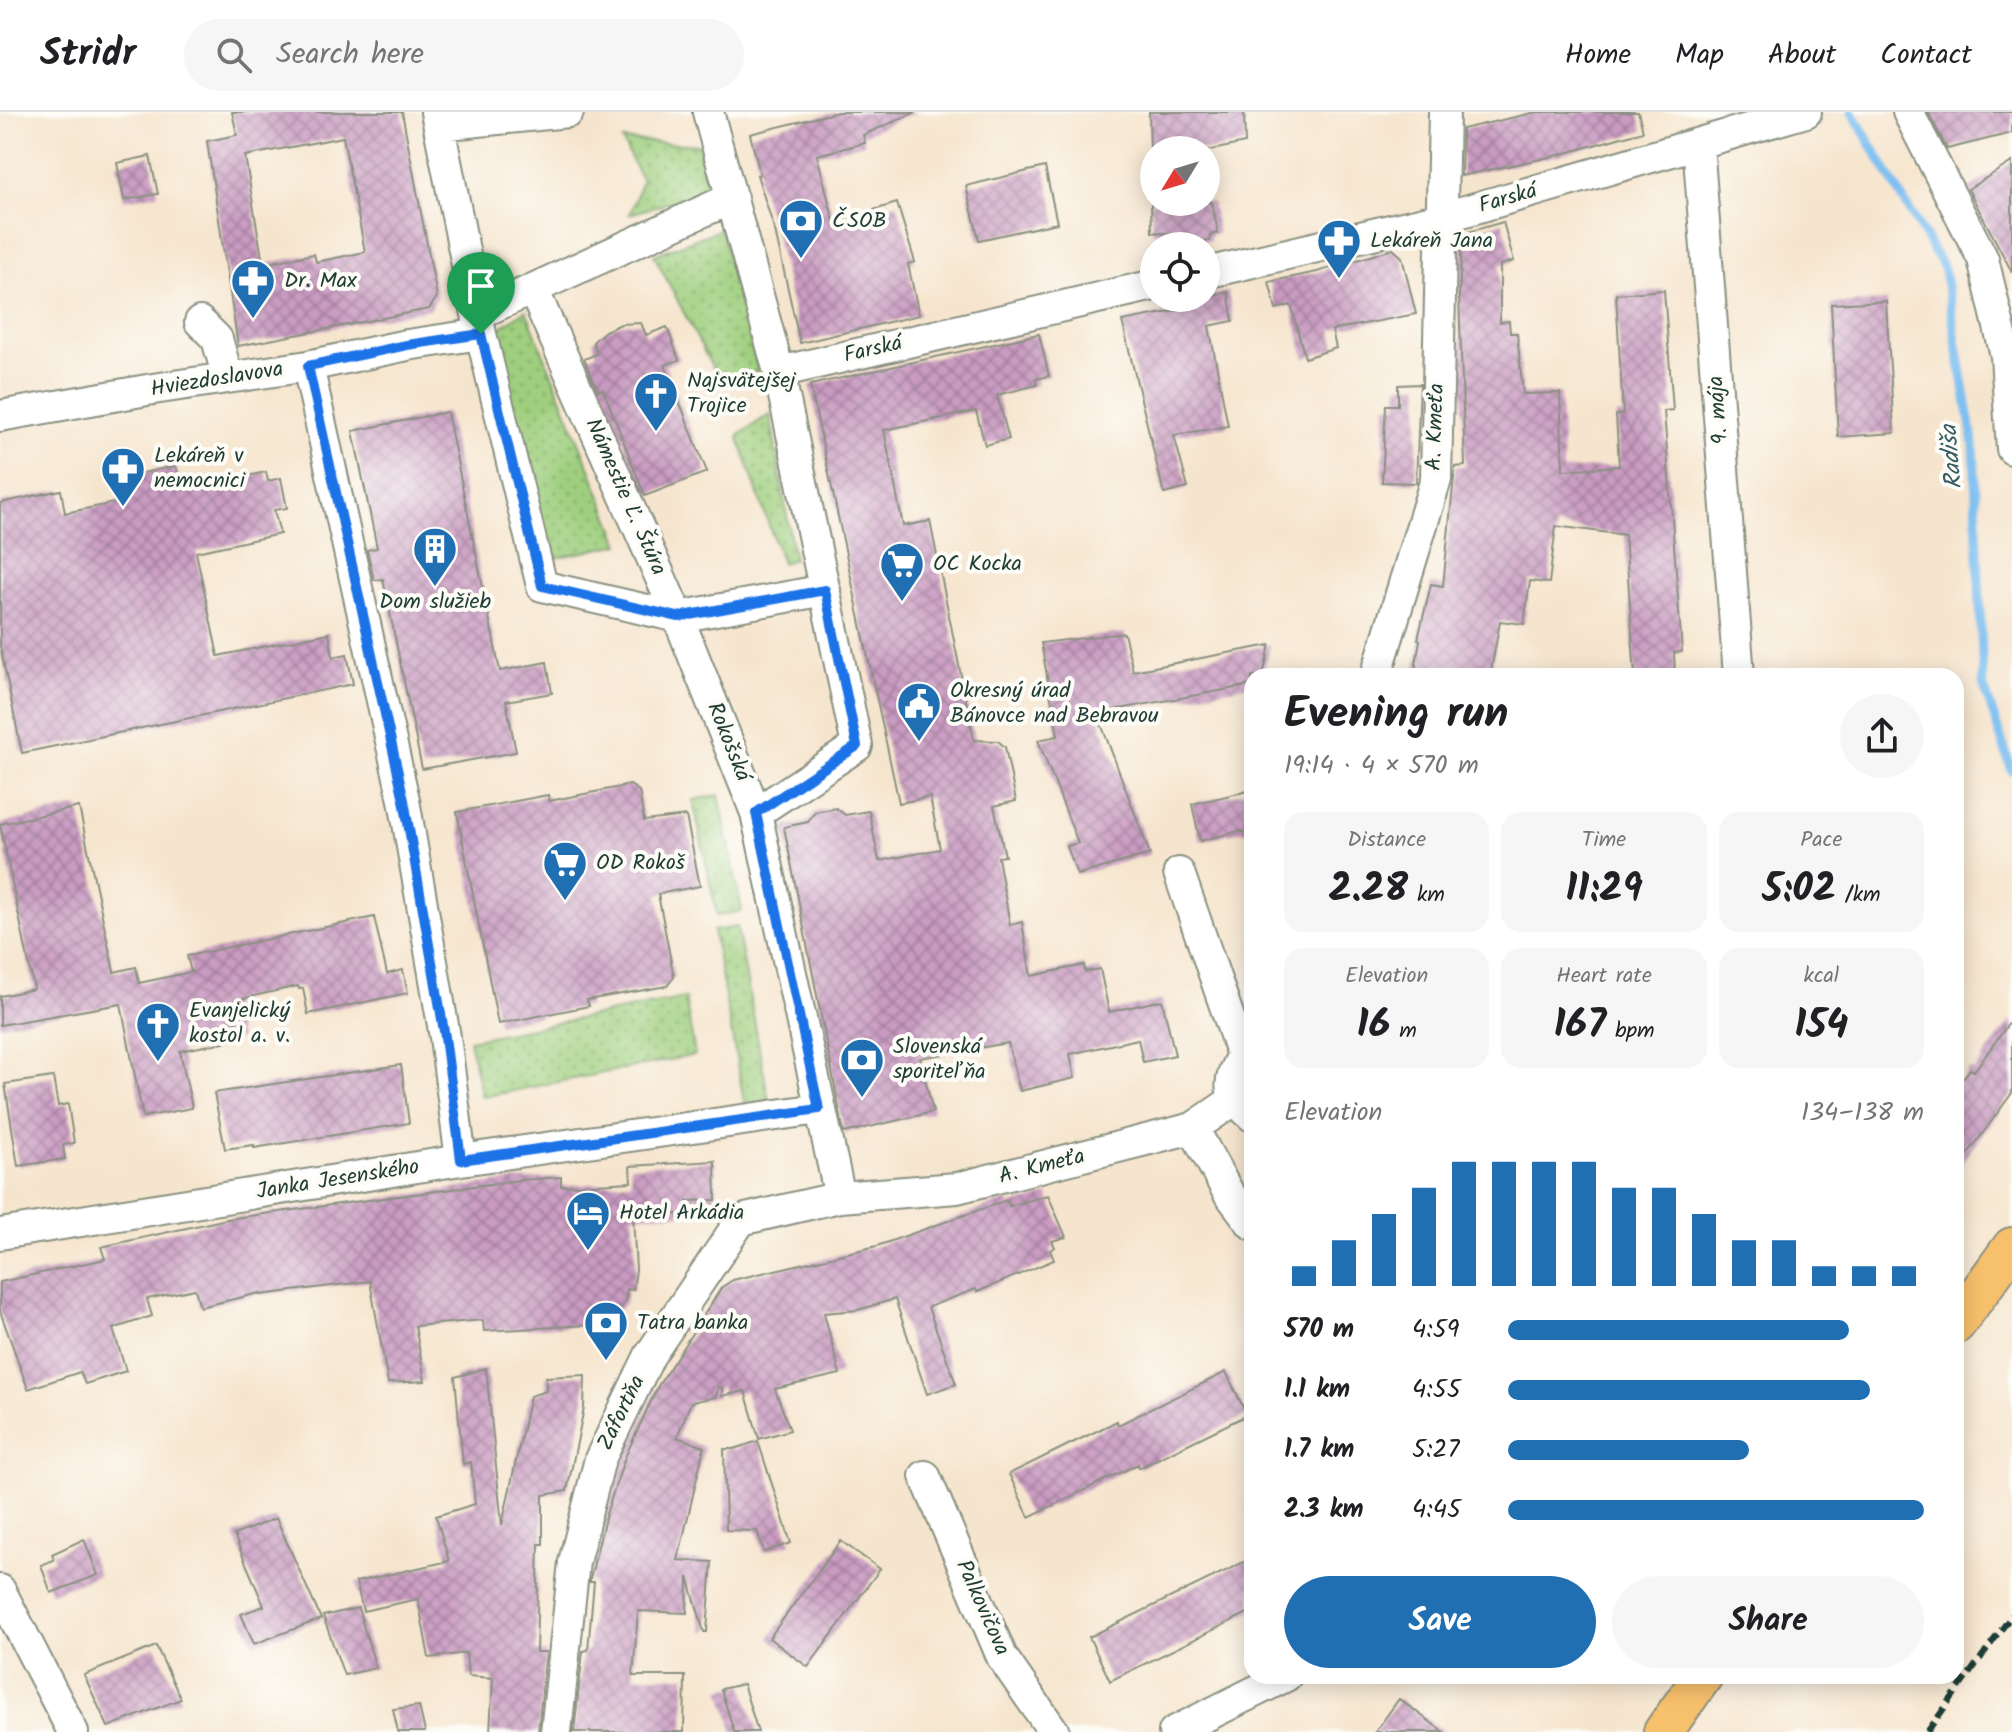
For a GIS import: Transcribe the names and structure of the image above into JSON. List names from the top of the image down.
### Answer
{
  "streets": {
    "street": [
      "Farská",
      "Hviezdoslavova",
      "9. mája",
      "A. Kmeťa",
      "Námestie Ľ. Štúra",
      "Rokošská",
      "Janka Jesenského",
      "Záfortňa",
      "Palkovičova"
    ]
  },
  "crossings": [
    ["Farská", "9. mája"],
    ["Farská", "A. Kmeťa"],
    ["Hviezdoslavova", "Námestie Ľ. Štúra"],
    ["A. Kmeťa", "Rokošská"],
    ["A. Kmeťa", "Záfortňa"],
    ["Námestie Ľ. Štúra", "Rokošská"],
    ["Rokošská", "Janka Jesenského"],
    ["Rokošská", "Záfortňa"]
  ],
  "water": ["Radiša"],
  "places": {
    "bank": ["ČSOB", "Slovenská sporiteľňa", "Tatra banka"],
    "pharmacy": ["Lekáreň Jana", "Dr. Max", "Lekáreň v nemocnici"],
    "church": ["Najsvätejšej Trojice", "Evanjelický kostol a. v."],
    "building": ["Dom služieb"],
    "supermarket": ["OC Kocka", "OD Rokoš"],
    "public building": ["Okresný úrad Bánovce nad Bebravou"],
    "hotel": ["Hotel Arkádia"]
  },
  "north": "bottom left",
  "page": {
    "header": "Stridr",
    "search": "Search here",
    "nav": [
      "Home",
      "Map",
      "About",
      "Contact"
    ],
    "heading": ["Evening run", "19:14 · 4 × 570 m"],
    "stats": [
      ["Distance", "2.28 km"],
      ["Time", "11:29"],
      ["Pace", "5:02 /km"],
      ["Elevation", "16 m"],
      ["Heart rate", "167 bpm"],
      ["kcal", "154"]
    ],
    "chart": ["Elevation", "134–138 m"],
    "list": [
      {
        "name": "570 m",
        "note": "4:59"
      },
      {
        "name": "1.1 km",
        "note": "4:55"
      },
      {
        "name": "1.7 km",
        "note": "5:27"
      },
      {
        "name": "2.3 km",
        "note": "4:45"
      }
    ],
    "buttons": ["Save", "Share"]
  }
}
